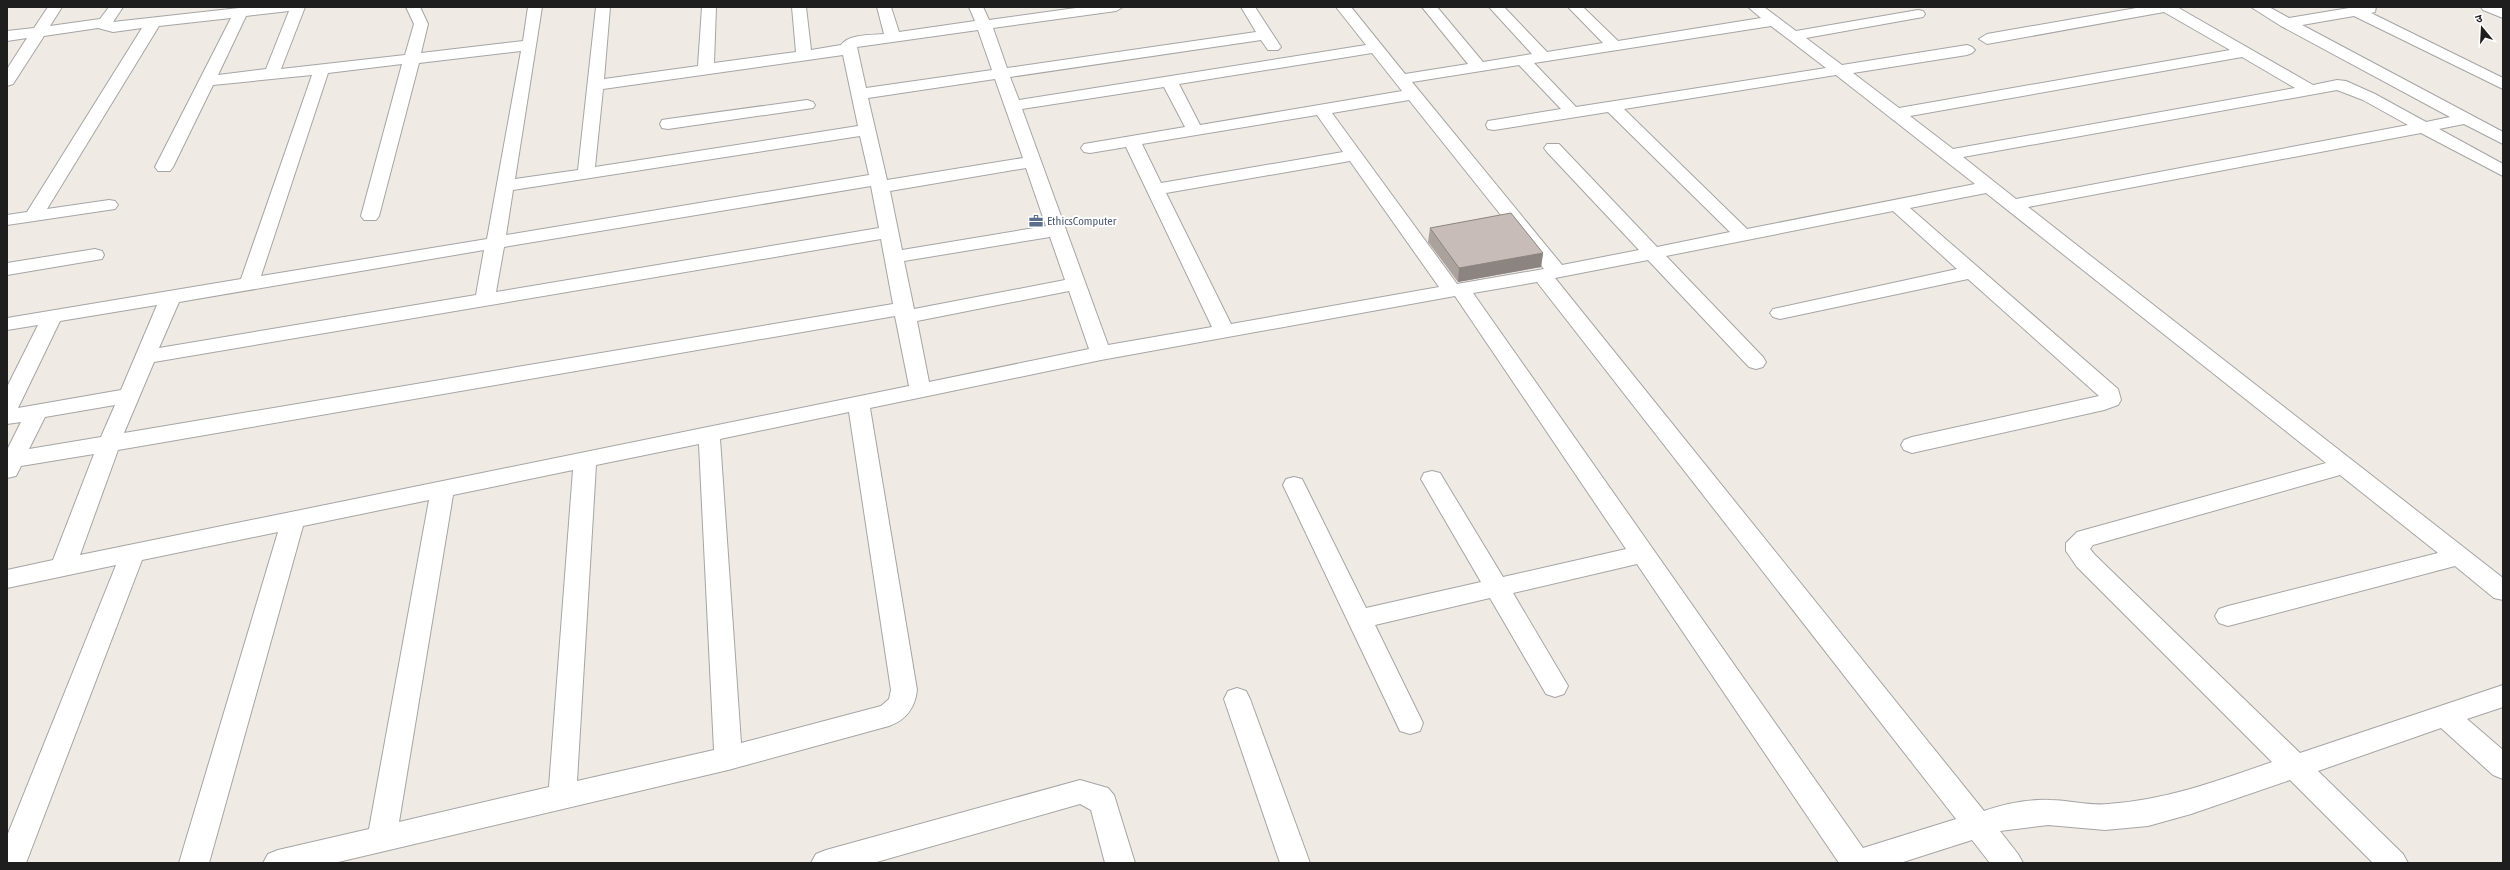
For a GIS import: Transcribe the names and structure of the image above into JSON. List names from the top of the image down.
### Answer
{
  "places": {
    "office": ["EthicsComputer"]
  },
  "north": "top"
}
